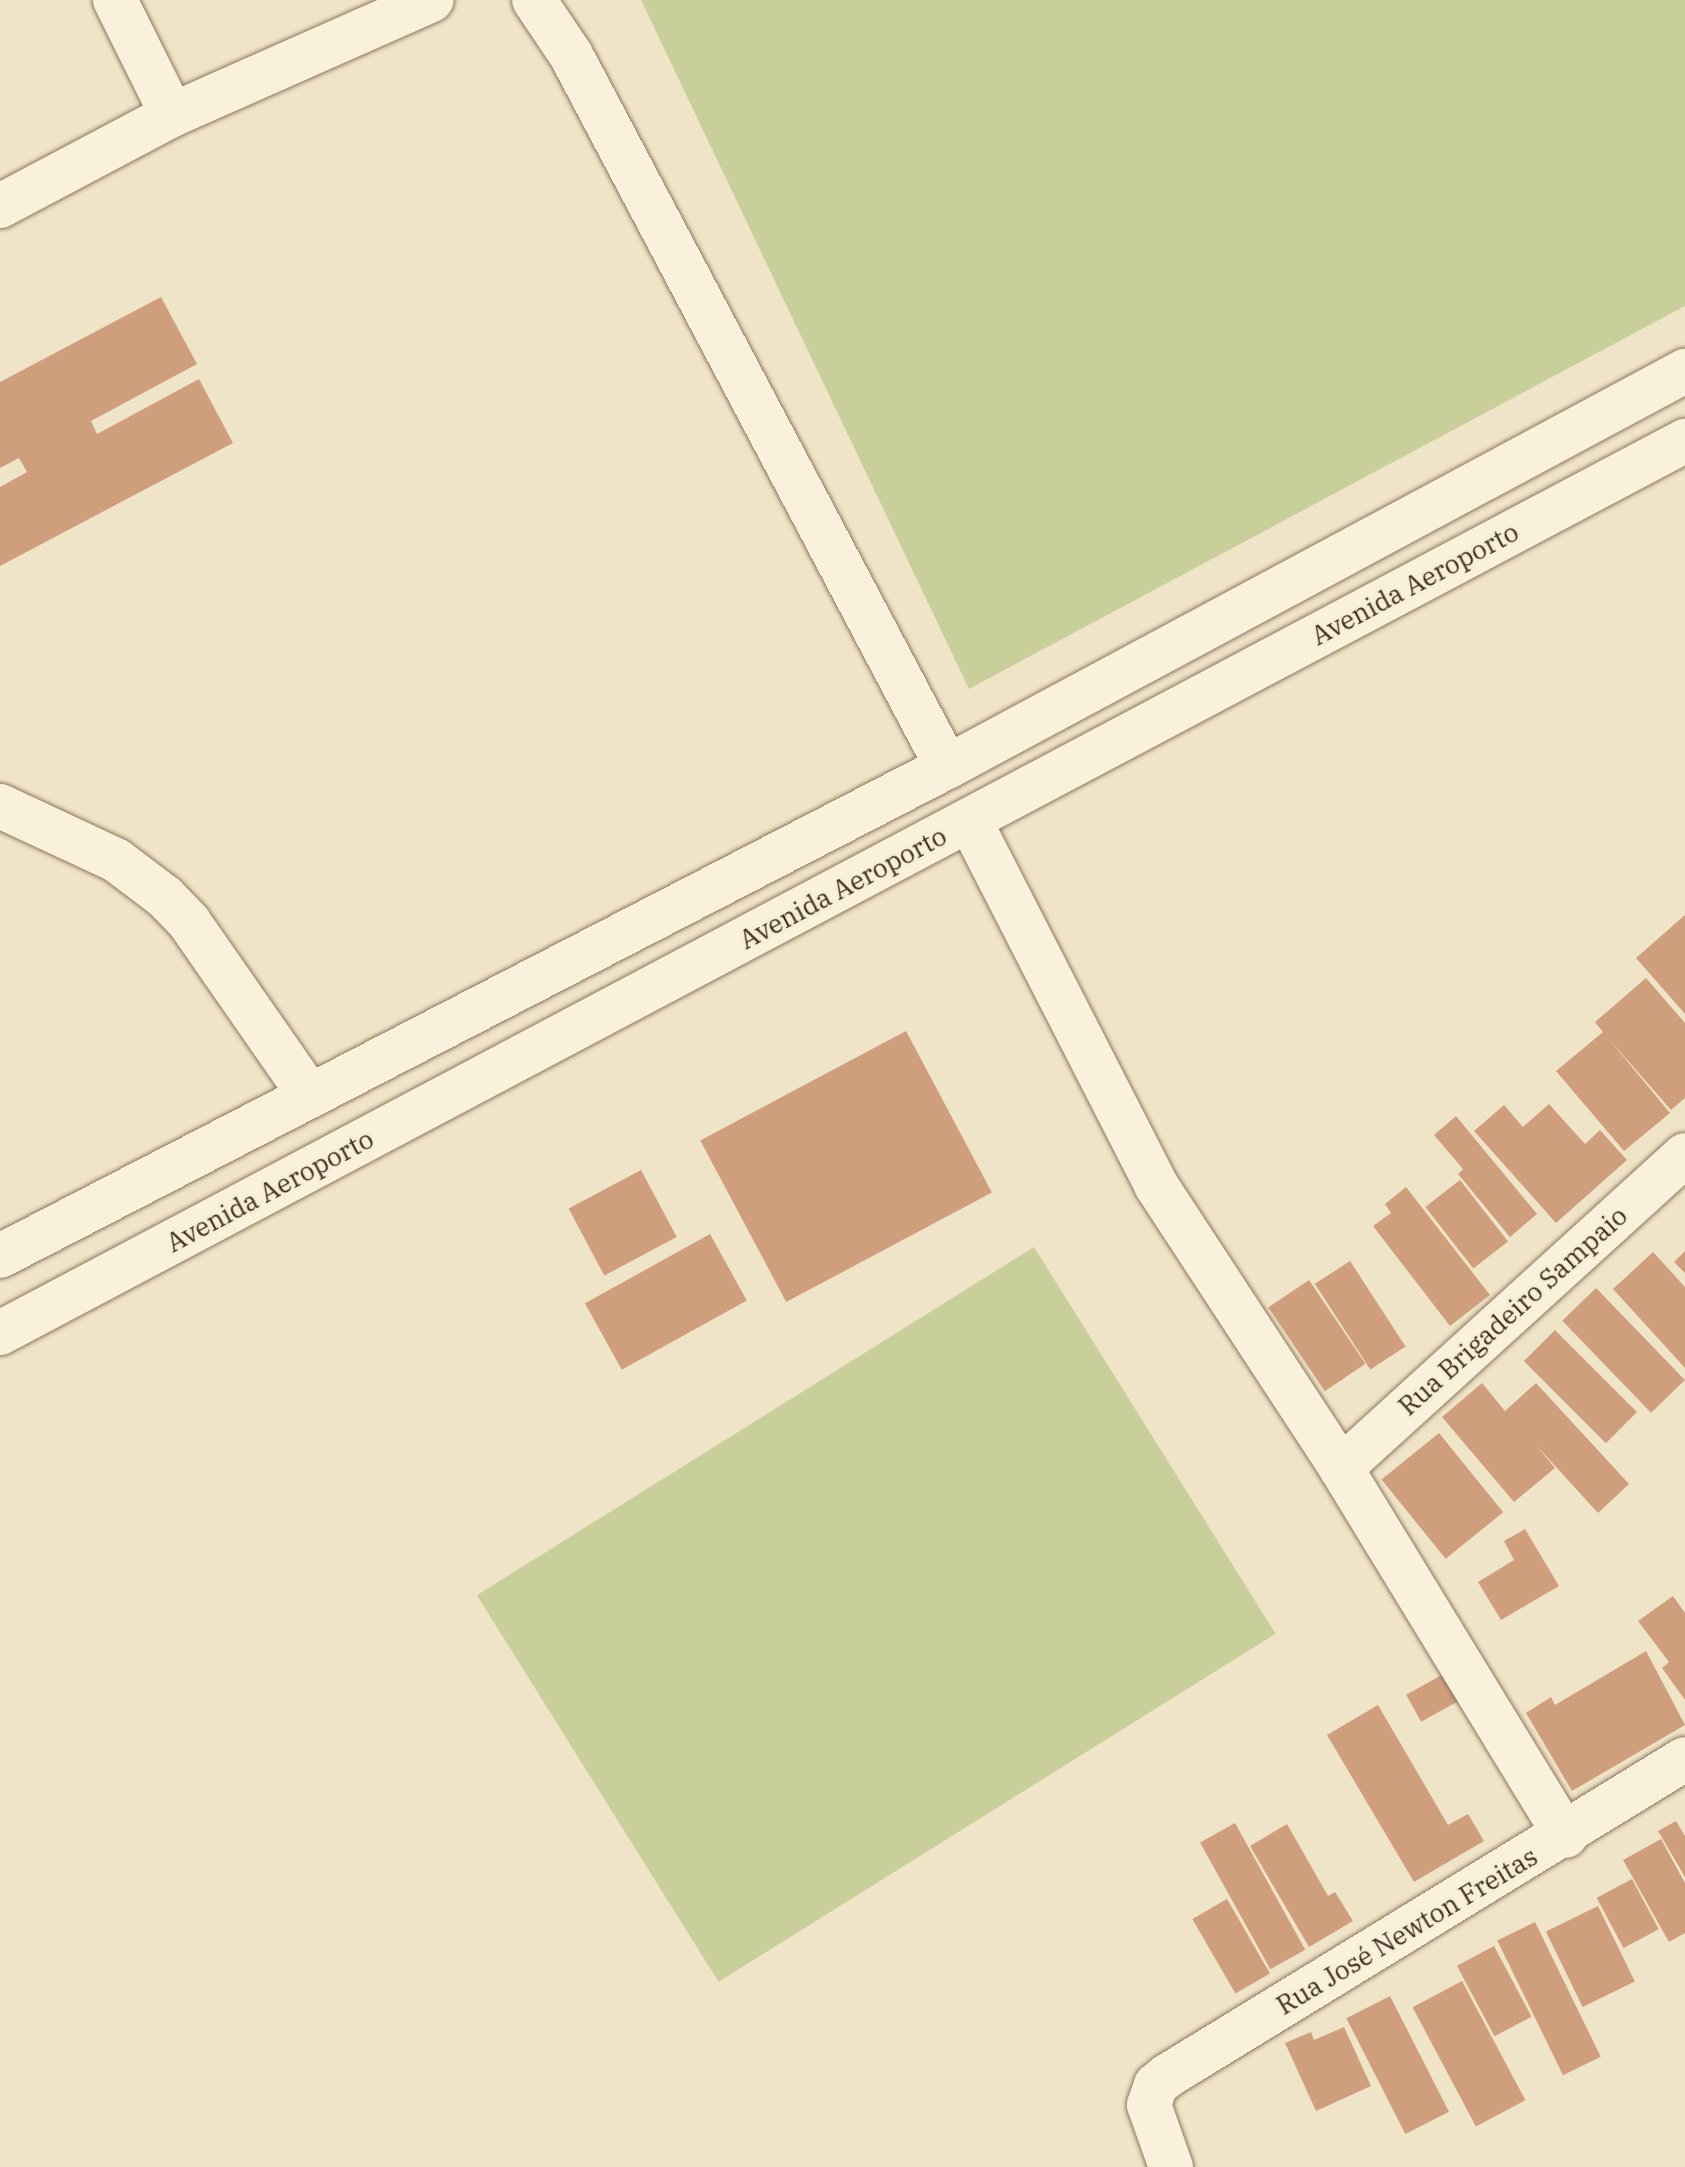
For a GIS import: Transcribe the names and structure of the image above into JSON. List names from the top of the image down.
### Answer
{
  "streets": {
    "street": ["Avenida Aeroporto", "Rua Brigadeiro Sampaio", "Rua José Newton Freitas"]
  }
}
